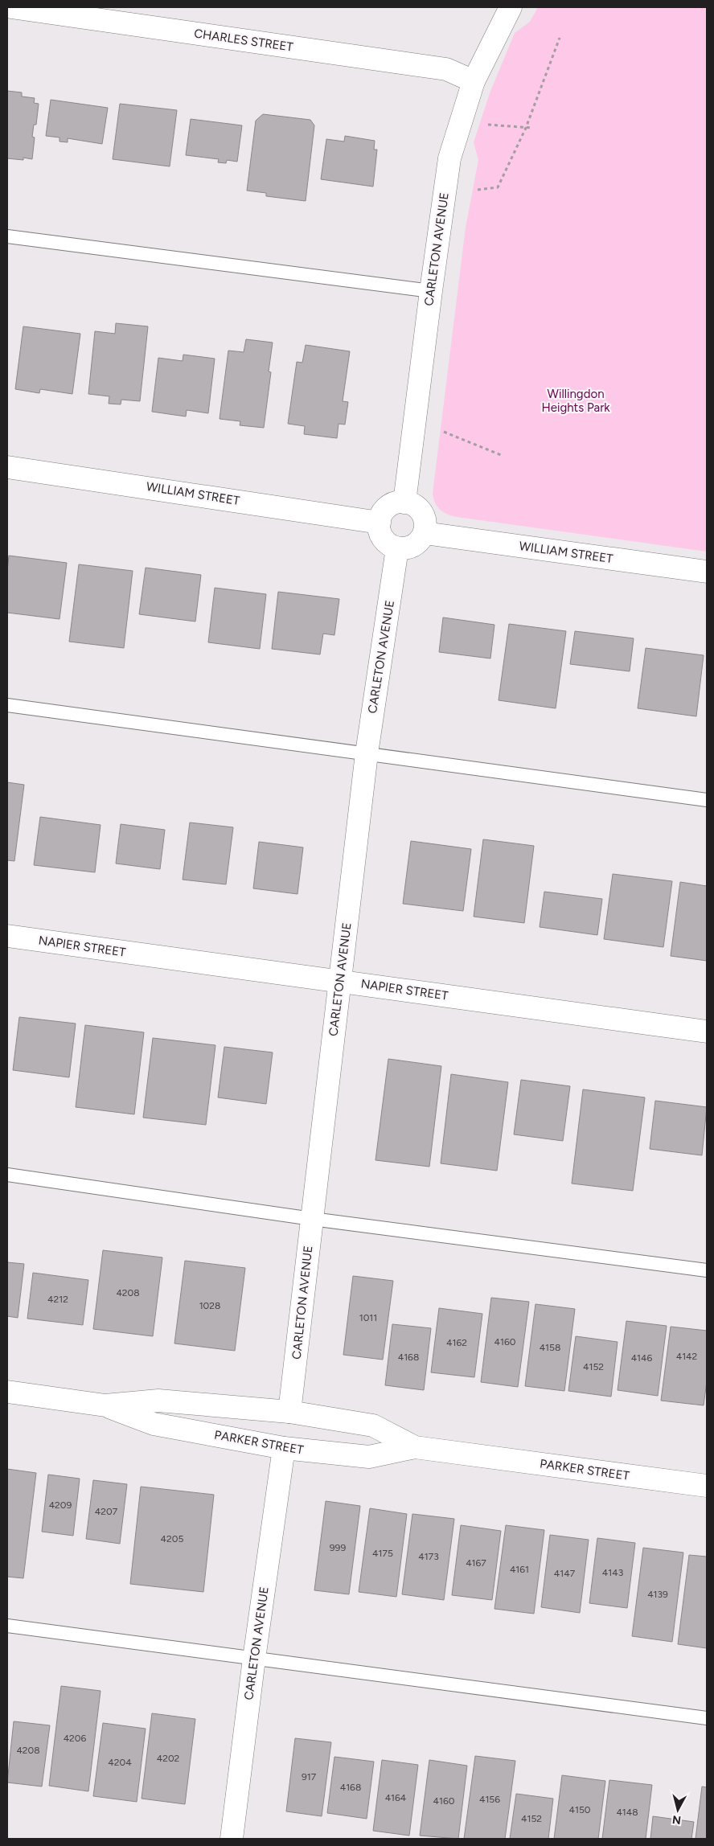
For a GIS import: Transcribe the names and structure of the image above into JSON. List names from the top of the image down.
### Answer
{
  "streets": {
    "street": [
      "CHARLES STREET",
      "CARLETON AVENUE",
      "WILLIAM STREET",
      "NAPIER STREET",
      "PARKER STREET"
    ]
  },
  "crossings": [
    ["CHARLES STREET", "CARLETON AVENUE"],
    ["CARLETON AVENUE", "WILLIAM STREET"],
    ["CARLETON AVENUE", "NAPIER STREET"],
    ["CARLETON AVENUE", "PARKER STREET"]
  ],
  "parks": ["Willingdon Heights Park"],
  "house_numbers": [
    "4208",
    "4212",
    "1028",
    "1011",
    "4160",
    "4162",
    "4158",
    "4142",
    "4168",
    "4146",
    "4152",
    "4209",
    "4207",
    "4205",
    "999",
    "4175",
    "4173",
    "4167",
    "4161",
    "4143",
    "4147",
    "4139",
    "4206",
    "4208",
    "4202",
    "4204",
    "917",
    "4168",
    "4164",
    "4156",
    "4160",
    "4150",
    "4148",
    "4152"
  ],
  "north": "bottom"
}
